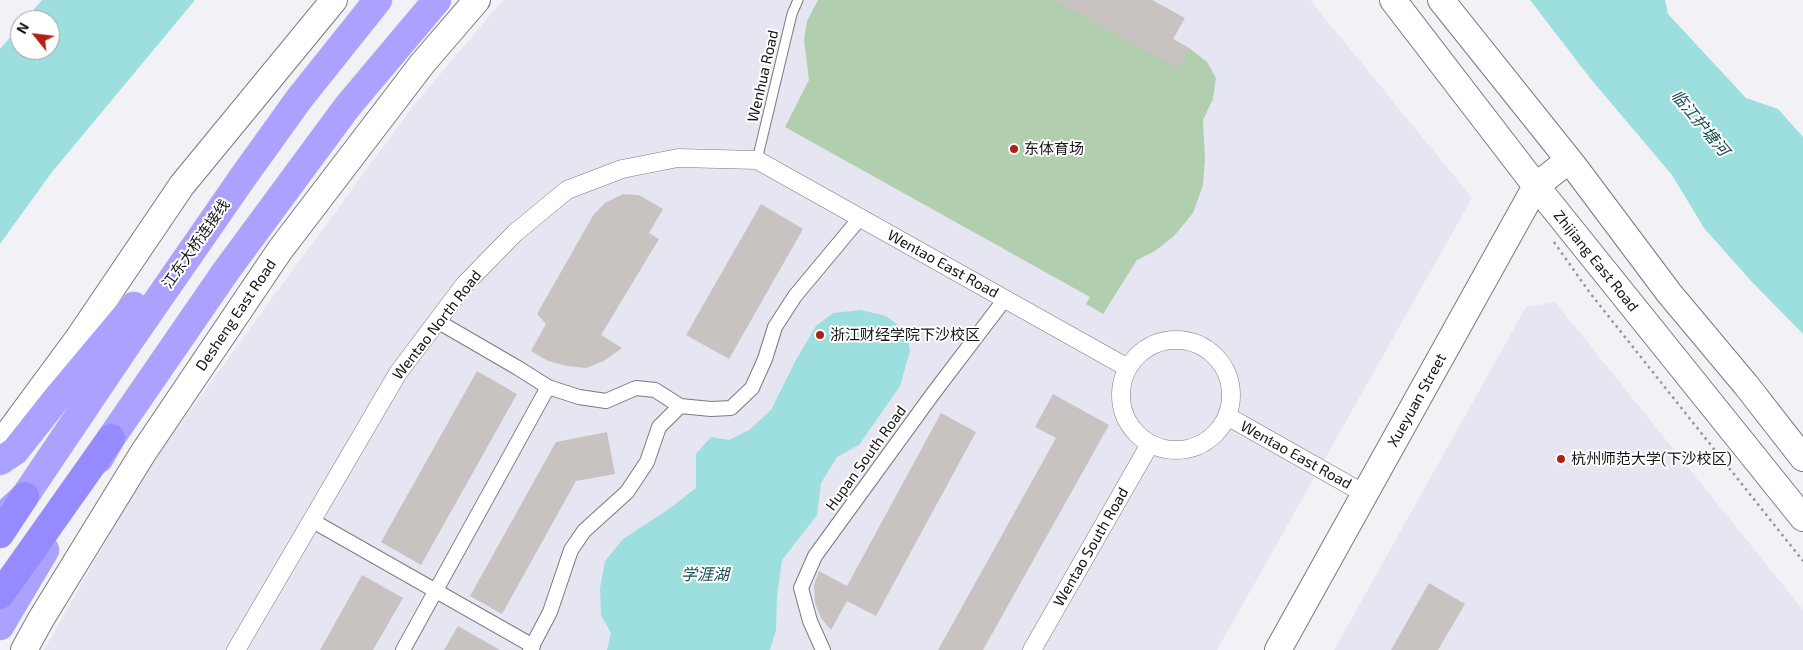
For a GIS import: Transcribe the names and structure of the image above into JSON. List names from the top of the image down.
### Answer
{
  "streets": {
    "highway": ["江东大桥连接线"],
    "main road": ["Zhijiang East Road", "Desheng East Road", "Xueyuan Street"],
    "street": [
      "Wentao East Road",
      "Wentao North Road",
      "Hupan South Road",
      "Wentao South Road"
    ],
    "lane": ["Wenhua Road"]
  },
  "crossings": [
    ["Wenhua Road", "Wentao East Road"],
    ["Wenhua Road", "Wentao North Road"],
    ["Zhijiang East Road", "Xueyuan Street"],
    ["Wentao East Road", "Wentao North Road"],
    ["Wentao East Road", "Xueyuan Street"],
    ["Wentao East Road", "Hupan South Road"],
    ["Wentao East Road", "Wentao South Road"]
  ],
  "water": ["临江护塘河", "学涯湖"],
  "places": ["东体育场", "浙江财经学院下沙校区", "杭州师范大学(下沙校区)"],
  "north": "top left"
}
